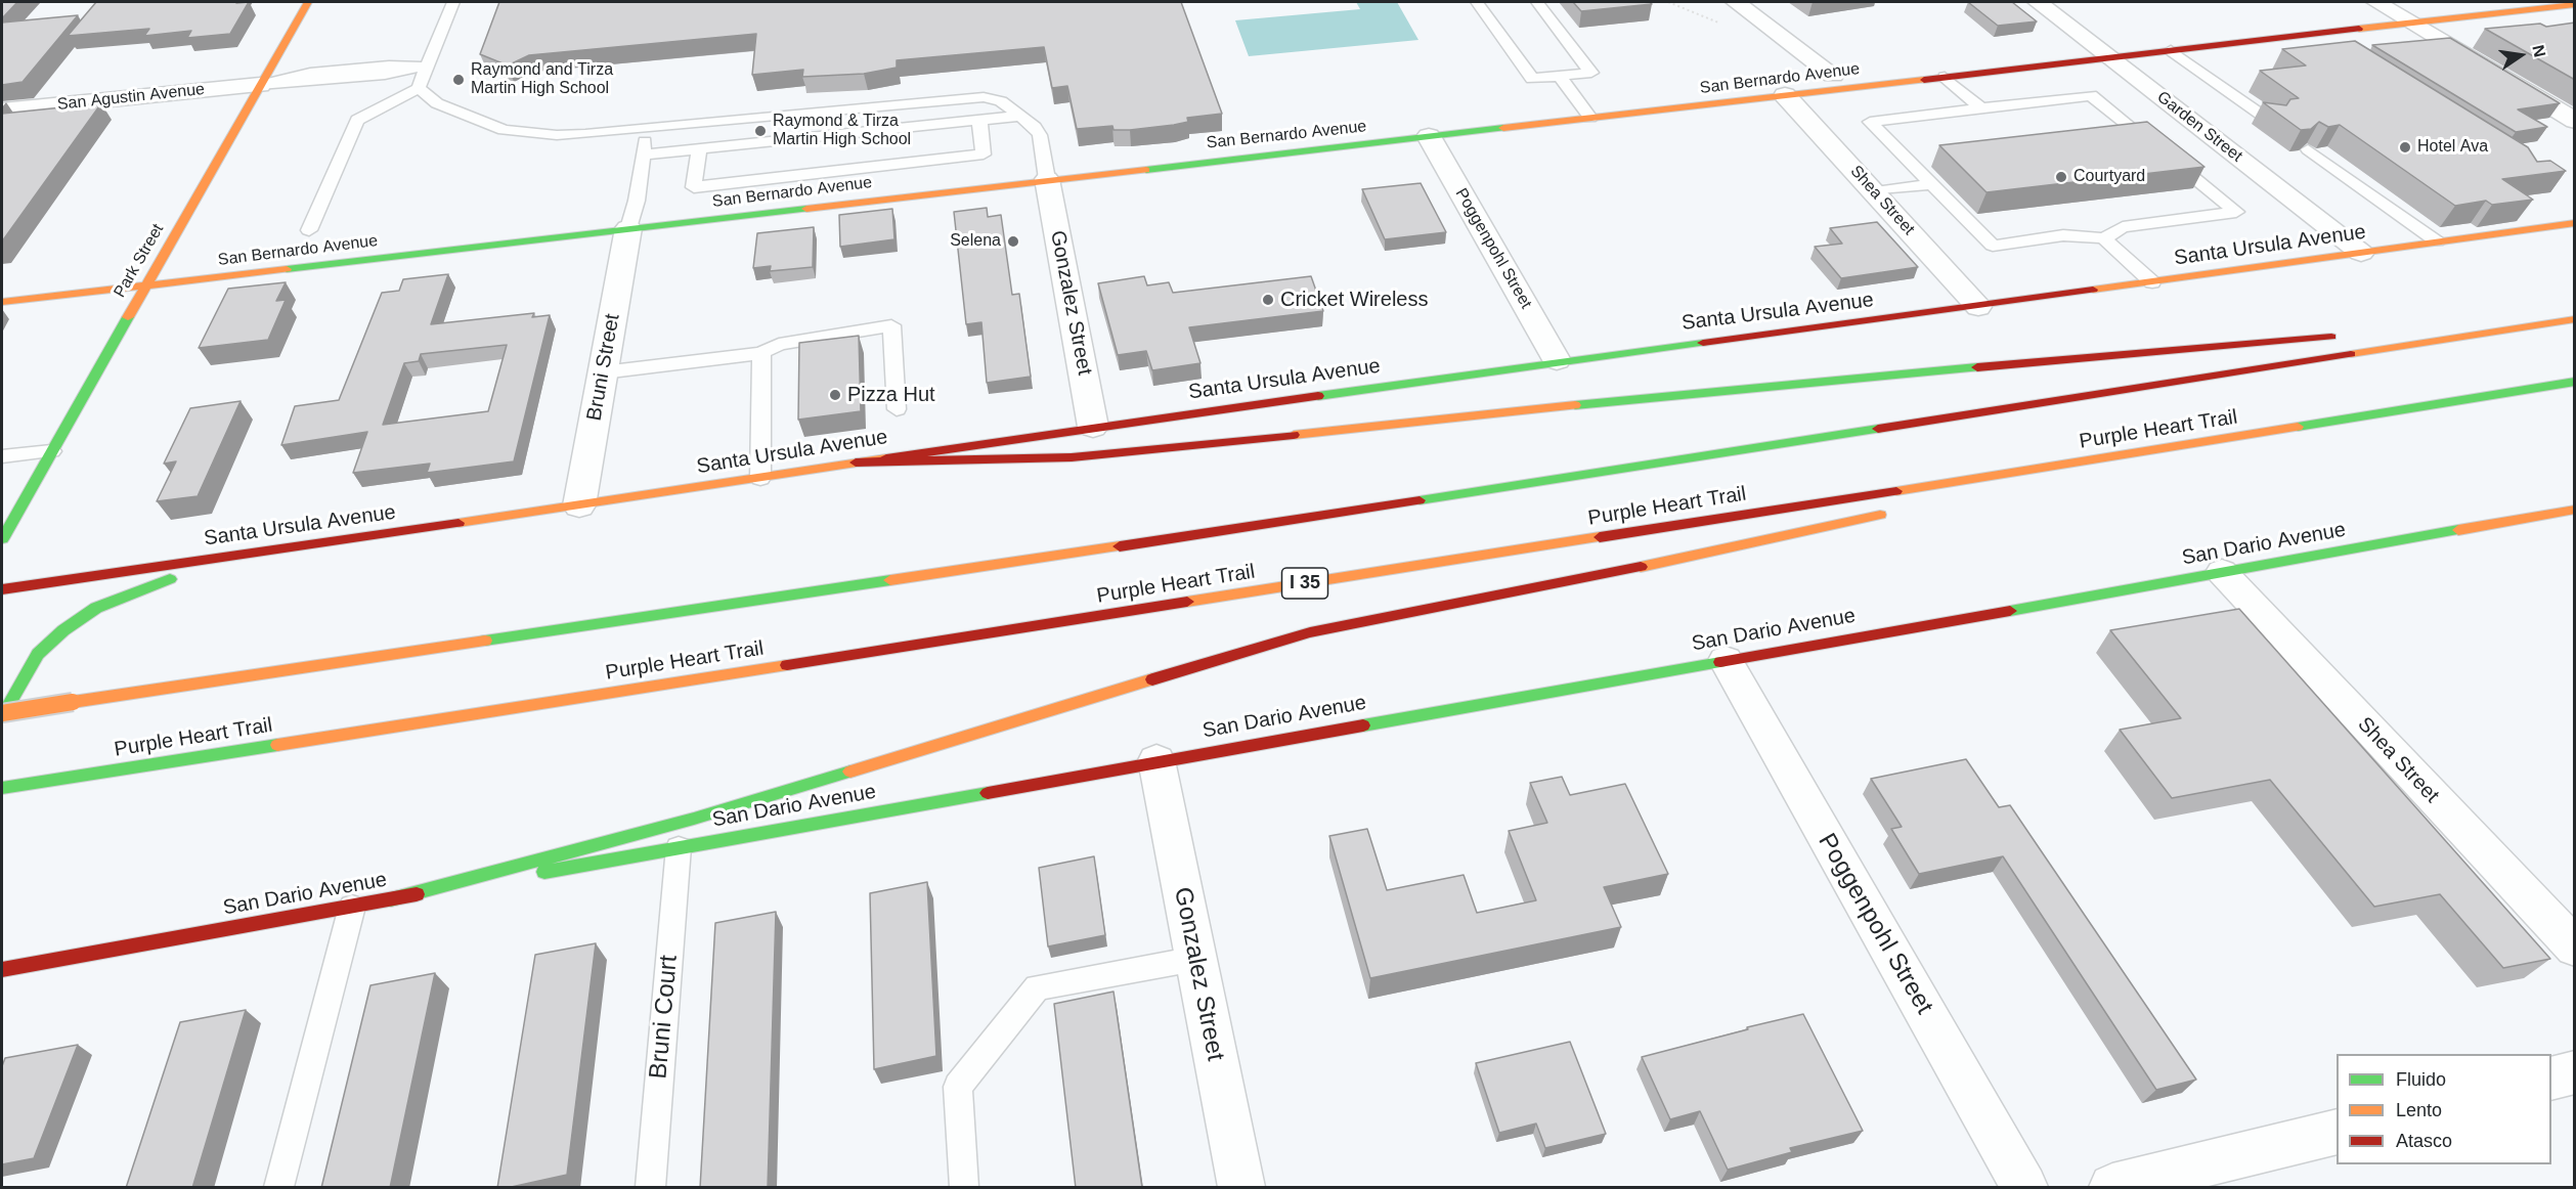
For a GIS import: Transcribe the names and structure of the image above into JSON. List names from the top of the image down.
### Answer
{
  "streets": {
    "main road": [
      "San Bernardo Avenue",
      "Santa Ursula Avenue",
      "Park Street",
      "Purple Heart Trail",
      "San Dario Avenue",
      "I 35"
    ],
    "street": [
      "San Agustin Avenue",
      "Garden Street",
      "Shea Street",
      "Poggenpohl Street",
      "Gonzalez Street",
      "Bruni Street"
    ],
    "lane": ["Bruni Court"]
  },
  "crossings": [
    ["San Bernardo Avenue", "Garden Street"],
    ["San Bernardo Avenue", "Shea Street"],
    ["San Bernardo Avenue", "Poggenpohl Street"],
    ["San Bernardo Avenue", "Park Street"],
    ["San Bernardo Avenue", "Gonzalez Street"],
    ["San Bernardo Avenue", "Bruni Street"],
    ["San Agustin Avenue", "Park Street"],
    ["Garden Street", "Santa Ursula Avenue"],
    ["Shea Street", "Santa Ursula Avenue"],
    ["Shea Street", "San Dario Avenue"],
    ["Santa Ursula Avenue", "Poggenpohl Street"],
    ["Santa Ursula Avenue", "Gonzalez Street"],
    ["Santa Ursula Avenue", "Bruni Street"],
    ["Poggenpohl Street", "San Dario Avenue"],
    ["Gonzalez Street", "San Dario Avenue"],
    ["San Dario Avenue", "Bruni Court"]
  ],
  "places": [
    "Raymond and Tirza Martin High School",
    "Raymond & Tirza Martin High School",
    "Hotel Ava",
    "Courtyard",
    "Selena",
    "Cricket Wireless",
    "Pizza Hut"
  ],
  "legend": ["Fluido", "Lento", "Atasco"],
  "north": "right"
}
